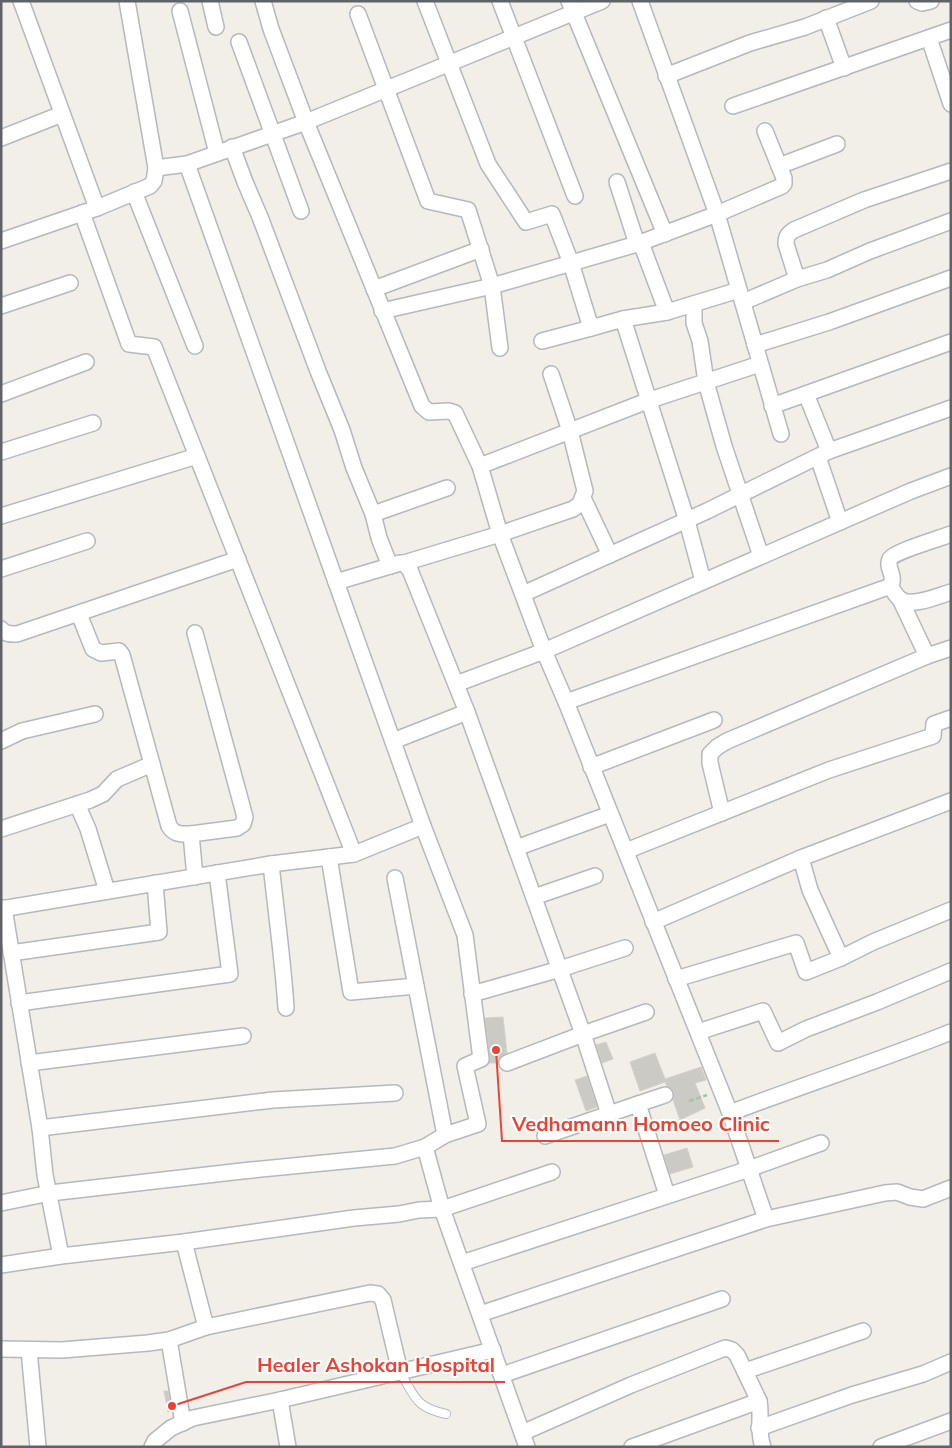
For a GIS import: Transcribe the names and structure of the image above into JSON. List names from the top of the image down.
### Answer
{
  "places": ["Vedhamann Homoeo Clinic", "Healer Ashokan Hospital"]
}
